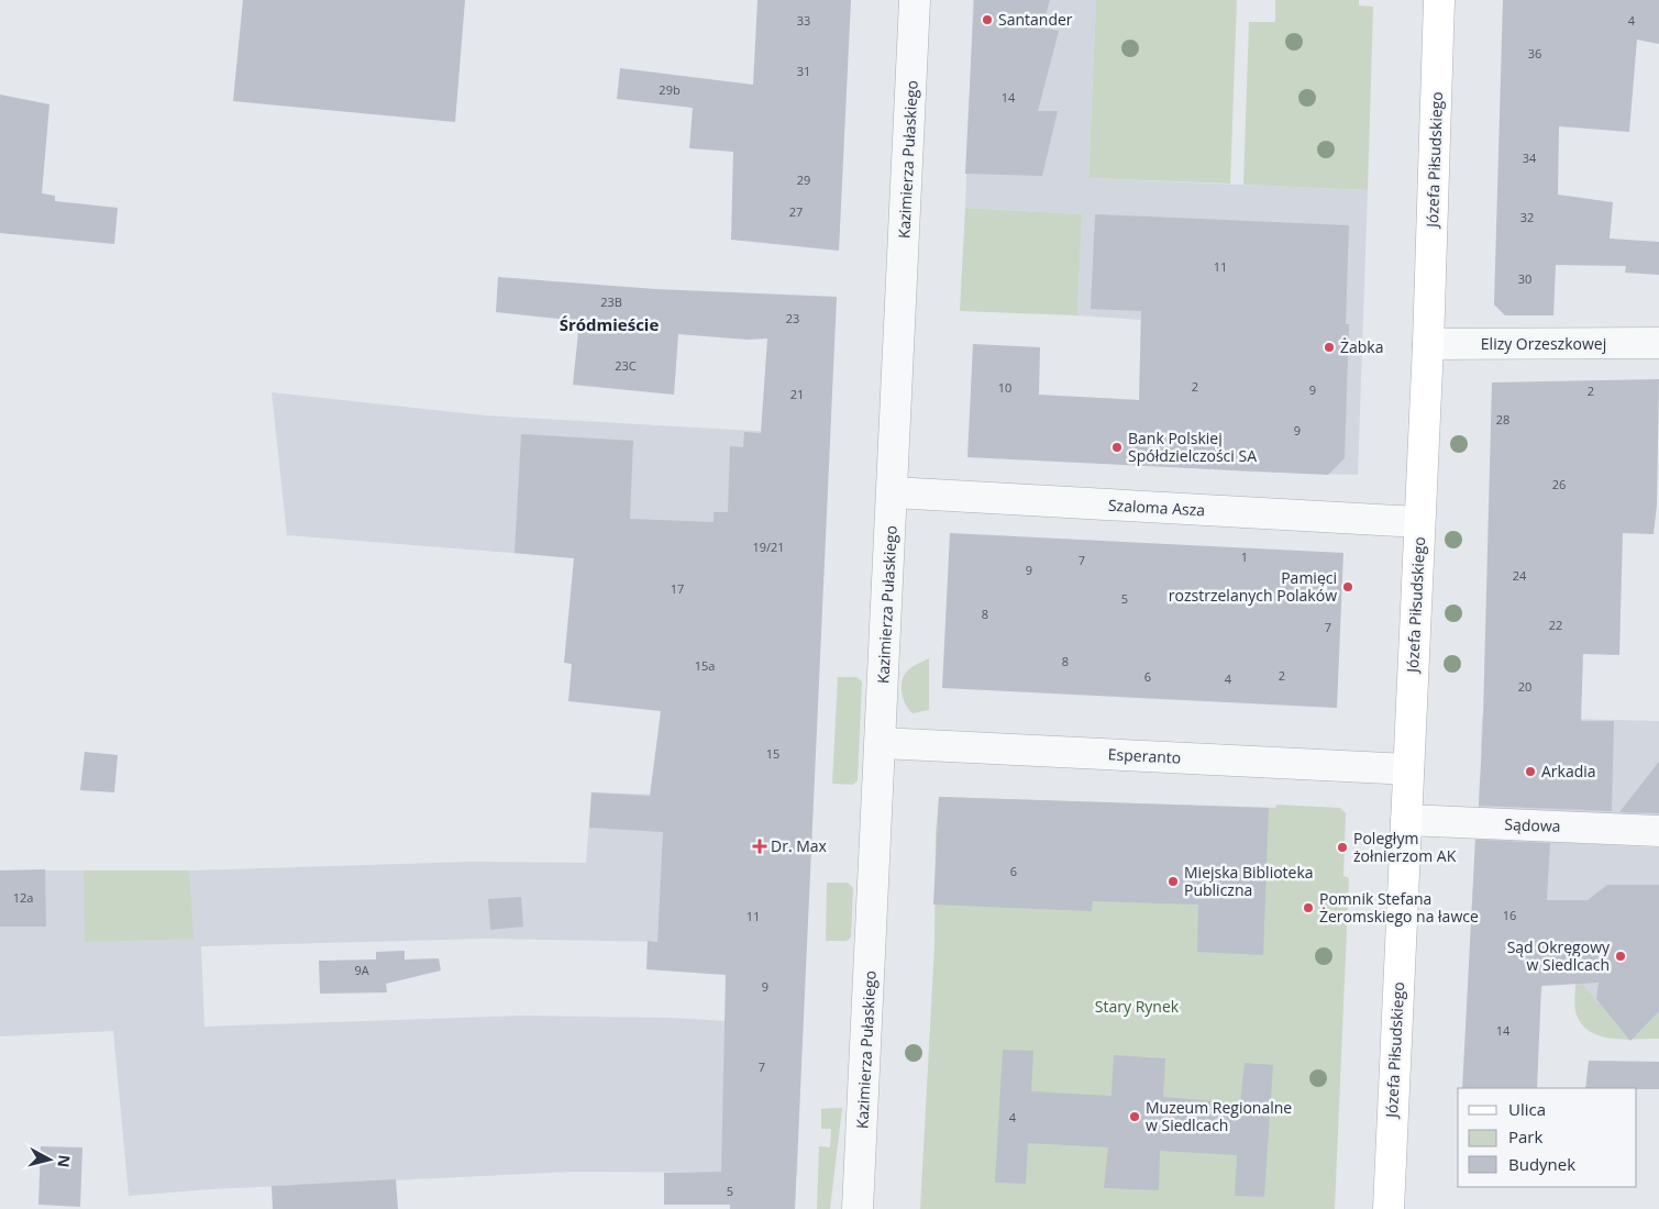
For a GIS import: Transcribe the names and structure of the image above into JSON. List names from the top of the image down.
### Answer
{
  "streets": {
    "main road": ["Józefa Piłsudskiego"],
    "street": [
      "Kazimierza Pułaskiego",
      "Elizy Orzeszkowej",
      "Szaloma Asza",
      "Esperanto",
      "Sądowa"
    ]
  },
  "crossings": [
    ["Kazimierza Pułaskiego", "Szaloma Asza"],
    ["Kazimierza Pułaskiego", "Esperanto"],
    ["Józefa Piłsudskiego", "Elizy Orzeszkowej"],
    ["Józefa Piłsudskiego", "Szaloma Asza"],
    ["Józefa Piłsudskiego", "Esperanto"],
    ["Józefa Piłsudskiego", "Sądowa"]
  ],
  "districts": ["Śródmieście"],
  "parks": ["Stary Rynek"],
  "places": {
    "other": [
      "Santander",
      "Żabka",
      "Bank Polskiej Spółdzielczości SA",
      "Pamięci rozstrzelanych Polaków",
      "Arkadia",
      "Poległym żołnierzom AK",
      "Miejska Biblioteka Publiczna",
      "Pomnik Stefana Żeromskiego na ławce",
      "Sąd Okręgowy w Siedlcach",
      "Muzeum Regionalne w Siedlcach"
    ],
    "health": ["Dr. Max"]
  },
  "house_numbers": [
    "33",
    "4",
    "36",
    "31",
    "29b",
    "14",
    "34",
    "29",
    "27",
    "32",
    "11",
    "30",
    "23B",
    "23",
    "23C",
    "2",
    "10",
    "9",
    "2",
    "21",
    "28",
    "9",
    "26",
    "19/21",
    "1",
    "7",
    "9",
    "24",
    "17",
    "5",
    "8",
    "22",
    "7",
    "8",
    "15a",
    "2",
    "6",
    "4",
    "20",
    "15",
    "6",
    "12a",
    "16",
    "11",
    "9A",
    "9",
    "14",
    "7",
    "4",
    "5"
  ],
  "legend": ["Ulica", "Park", "Budynek"],
  "north": "right"
}
